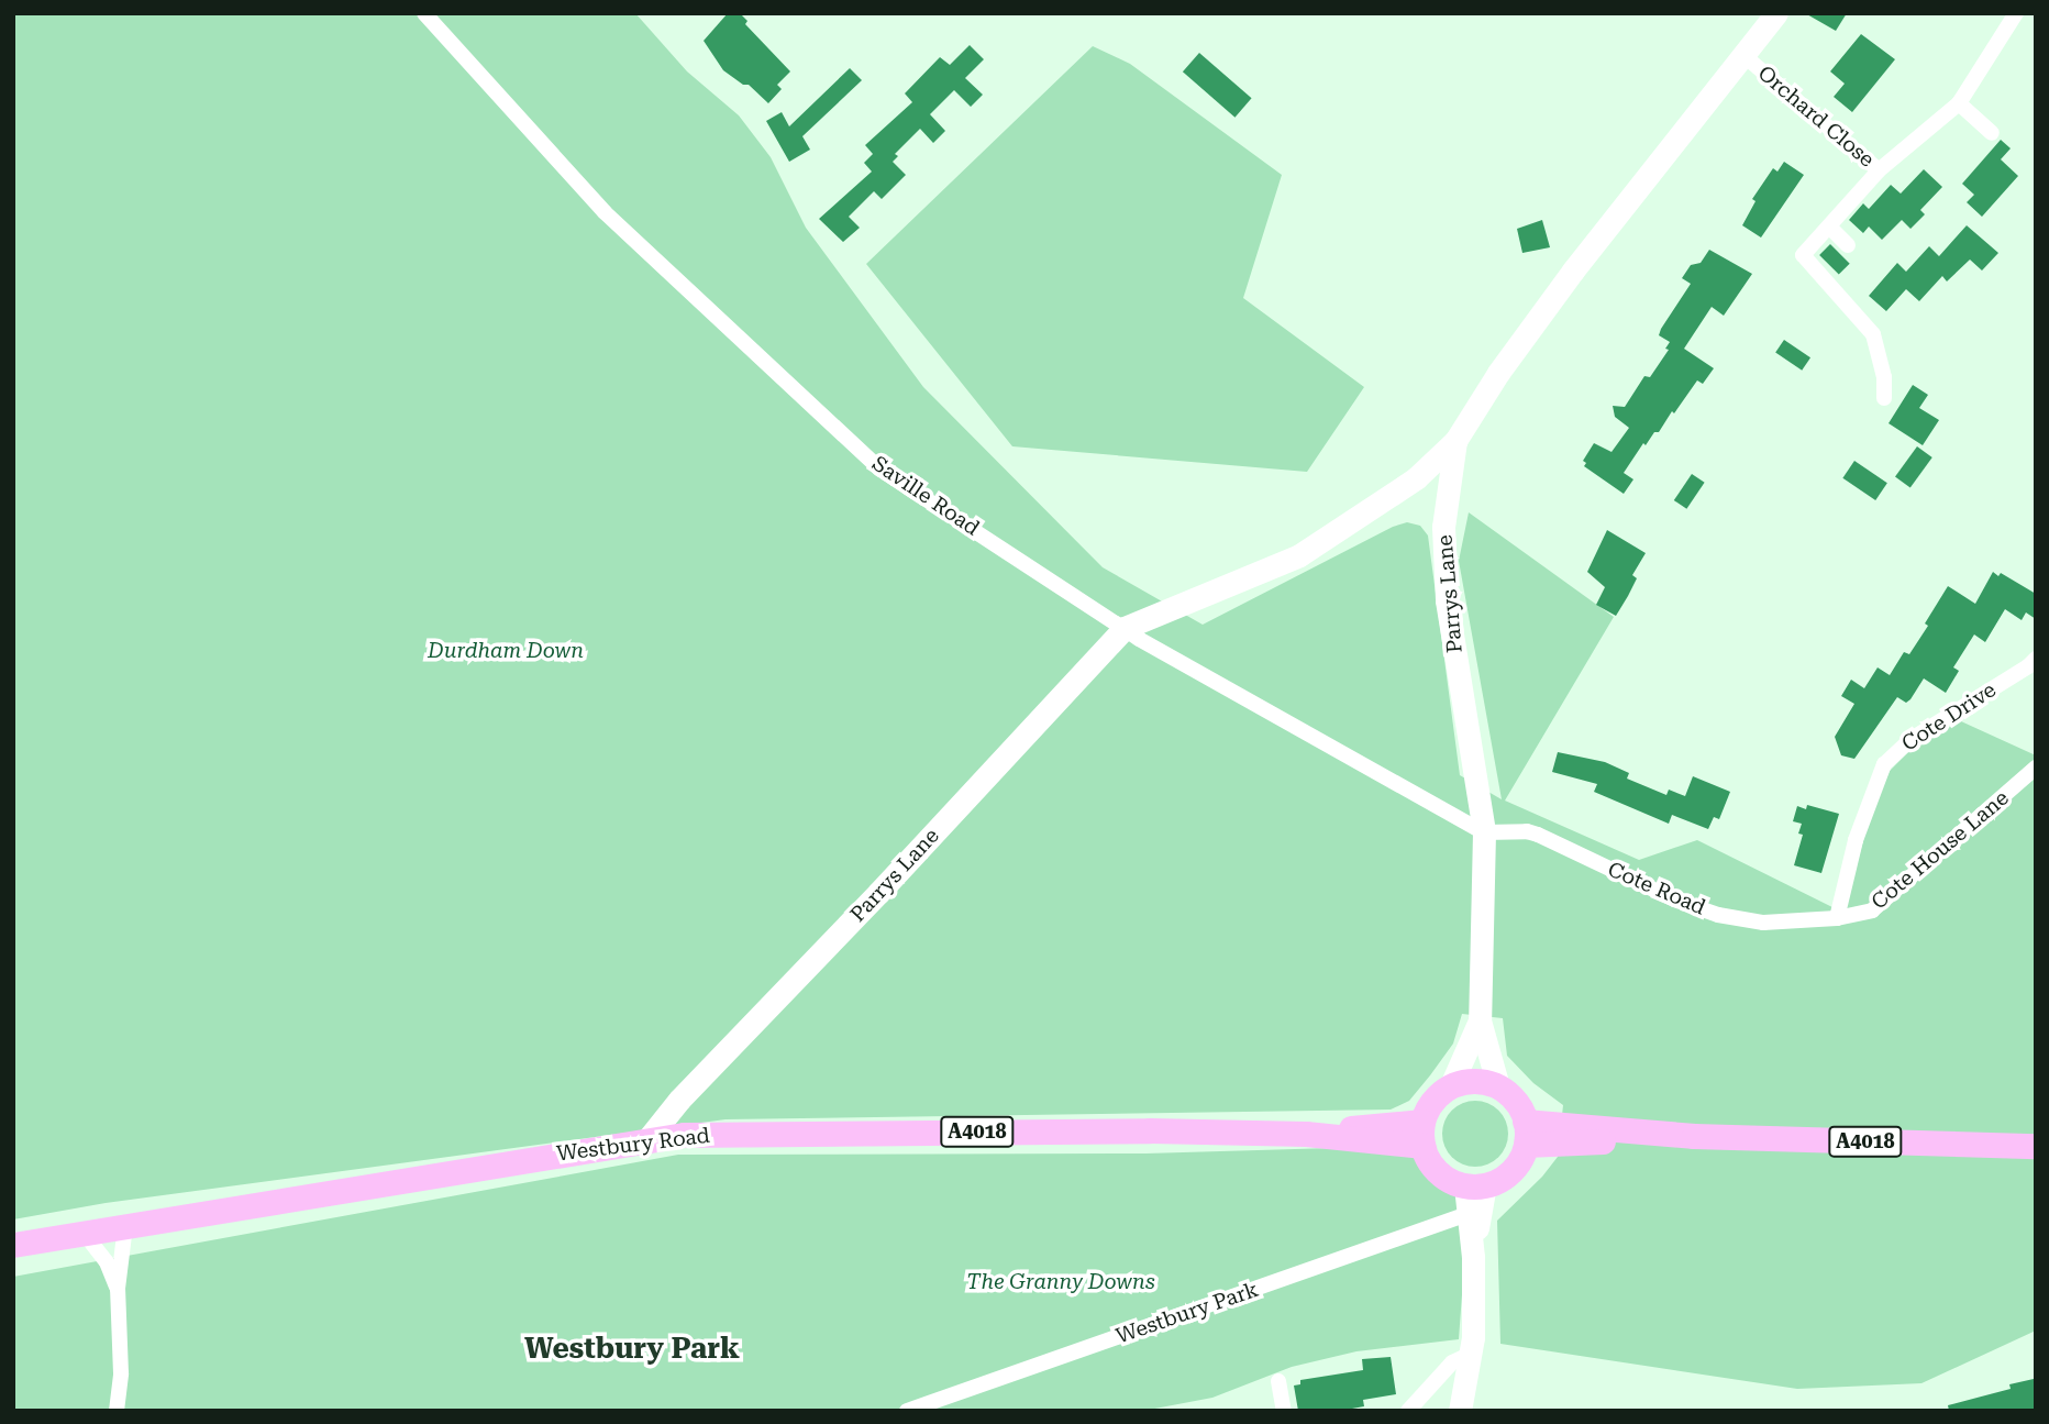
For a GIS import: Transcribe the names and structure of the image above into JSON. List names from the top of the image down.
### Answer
{
  "streets": {
    "main road": ["Parrys Lane", "A4018", "Westbury Road"],
    "street": [
      "Orchard Close",
      "Saville Road",
      "Cote Drive",
      "Cote House Lane",
      "Cote Road",
      "Westbury Park"
    ]
  },
  "crossings": [
    ["Orchard Close", "Parrys Lane"],
    ["Saville Road", "Parrys Lane"],
    ["Saville Road", "Cote Road"],
    ["Parrys Lane", "Cote Road"],
    ["Parrys Lane", "A4018"],
    ["Parrys Lane", "Westbury Road"],
    ["Cote Drive", "Cote House Lane"],
    ["Cote Drive", "Cote Road"],
    ["Cote House Lane", "Cote Road"],
    ["A4018", "Westbury Road"]
  ],
  "districts": ["Westbury Park"],
  "parks": ["Durdham Down", "The Granny Downs"]
}
